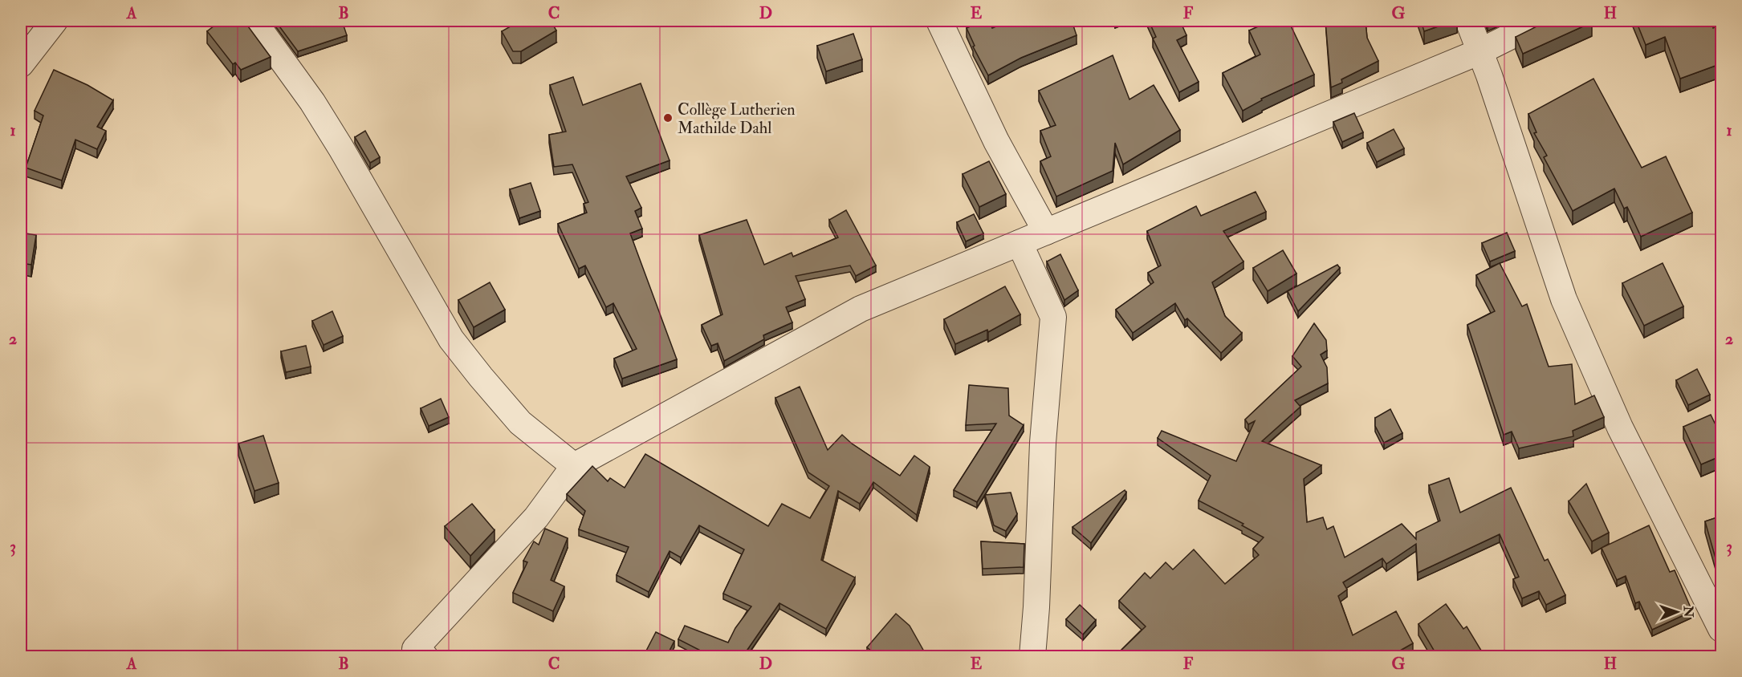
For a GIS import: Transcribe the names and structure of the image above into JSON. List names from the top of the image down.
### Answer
{
  "places": ["Collège Lutherien Mathilde Dahl"],
  "north": "right",
  "grid": {
    "columns": [
      "A",
      "B",
      "C",
      "D",
      "E",
      "F",
      "G",
      "H"
    ],
    "rows": ["1", "2", "3"]
  }
}
